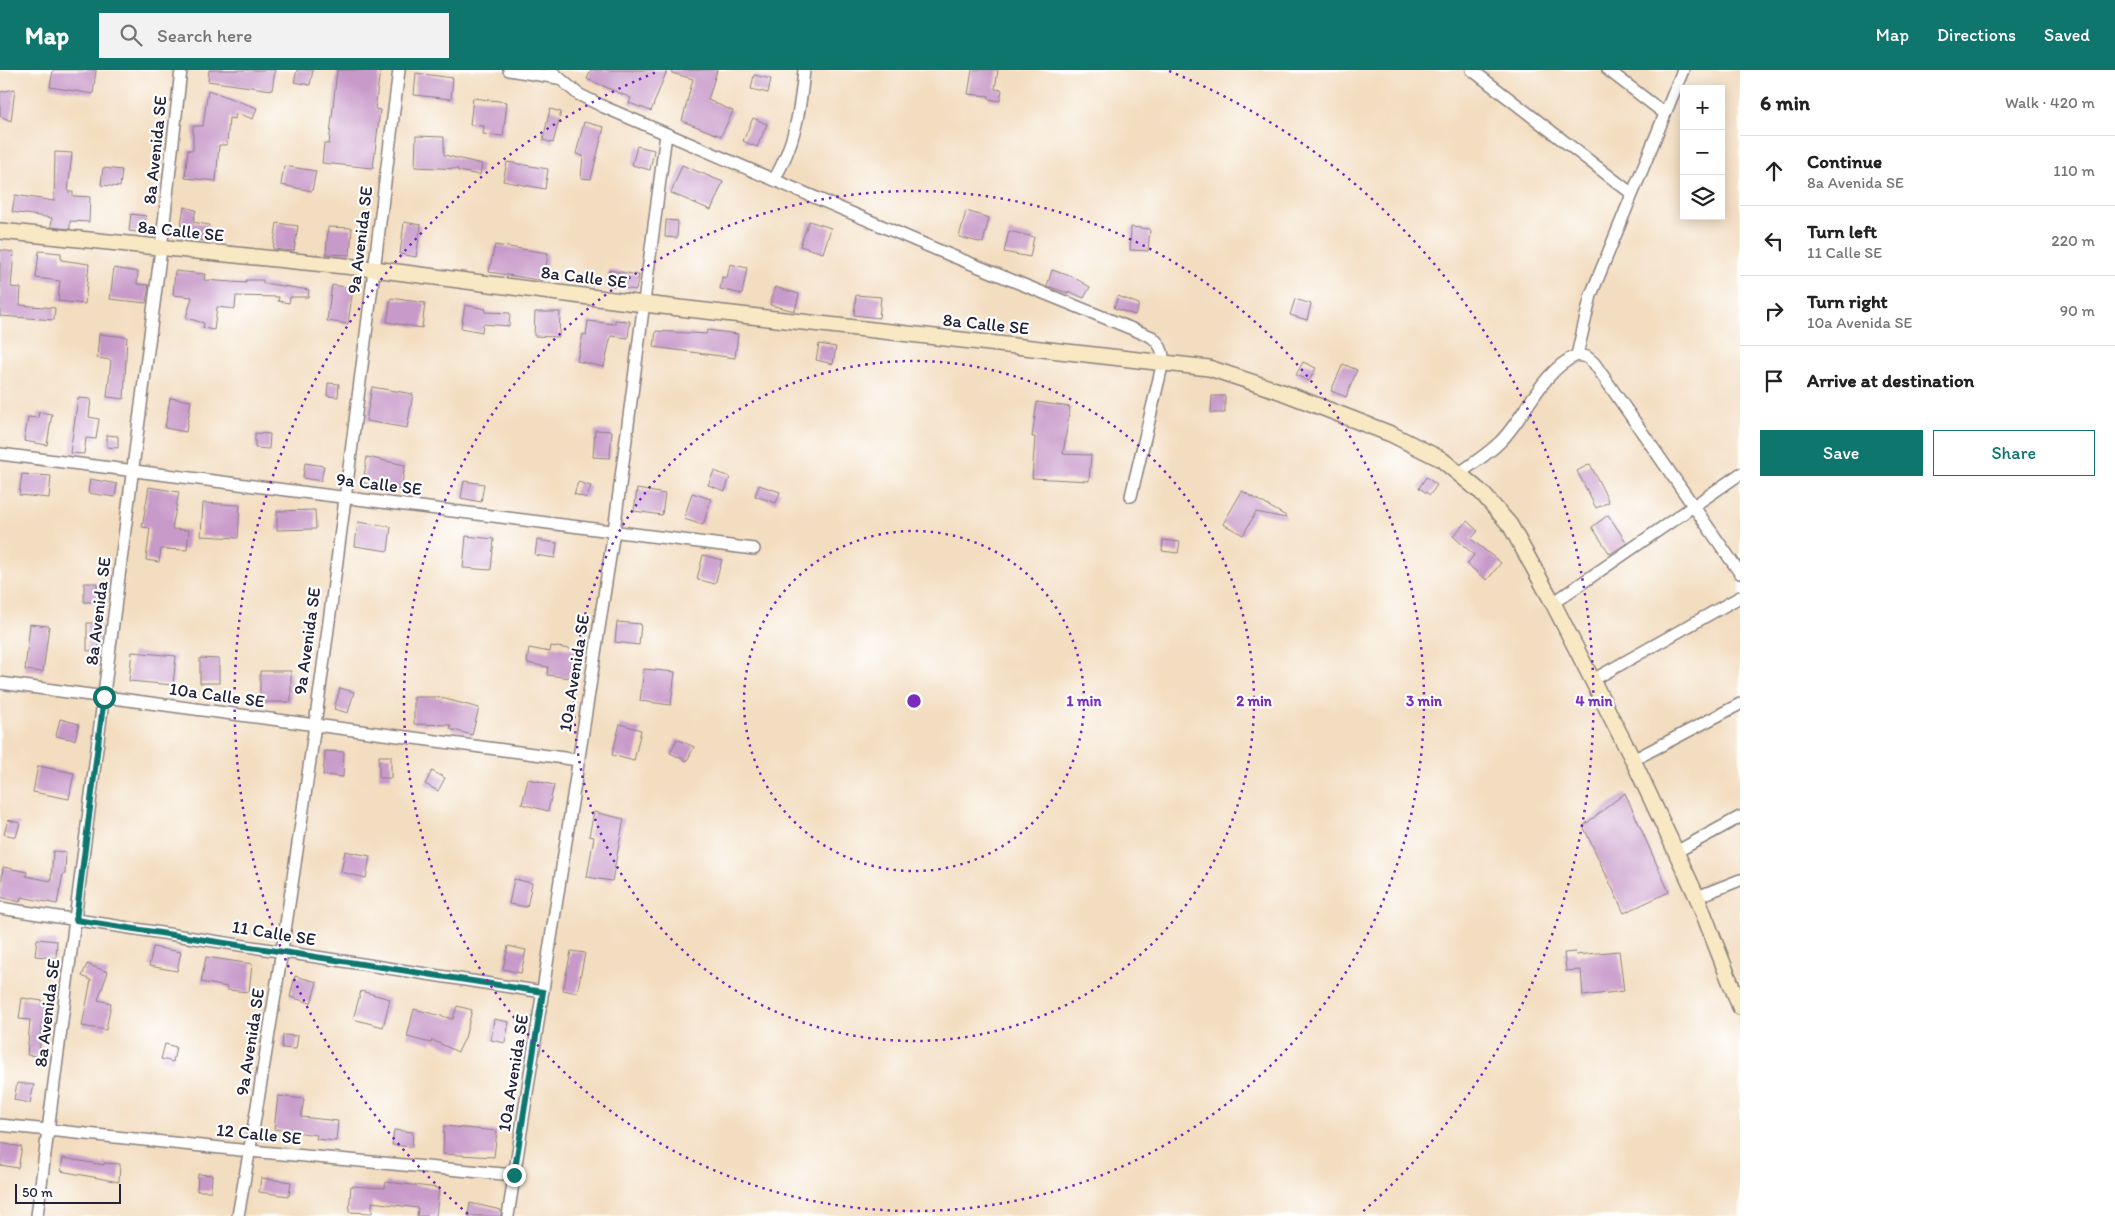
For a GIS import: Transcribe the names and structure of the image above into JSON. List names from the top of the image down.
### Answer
{
  "streets": {
    "street": [
      "8a Avenida SE",
      "8a Calle SE",
      "9a Avenida SE",
      "9a Calle SE",
      "10a Avenida SE",
      "10a Calle SE",
      "11 Calle SE",
      "12 Calle SE"
    ]
  },
  "crossings": [
    ["8a Avenida SE", "8a Calle SE"],
    ["8a Avenida SE", "9a Calle SE"],
    ["8a Avenida SE", "10a Calle SE"],
    ["8a Avenida SE", "11 Calle SE"],
    ["8a Avenida SE", "12 Calle SE"],
    ["8a Calle SE", "9a Avenida SE"],
    ["8a Calle SE", "10a Avenida SE"],
    ["9a Avenida SE", "9a Calle SE"],
    ["9a Avenida SE", "10a Calle SE"],
    ["9a Avenida SE", "11 Calle SE"],
    ["9a Avenida SE", "12 Calle SE"],
    ["9a Calle SE", "10a Avenida SE"],
    ["10a Avenida SE", "10a Calle SE"],
    ["10a Avenida SE", "11 Calle SE"],
    ["10a Avenida SE", "12 Calle SE"]
  ],
  "scale_bar": "50 m",
  "page": {
    "header": "Map",
    "search": "Search here",
    "nav": ["Map", "Directions", "Saved"],
    "heading": ["6 min", "Walk · 420 m"],
    "map_buttons": ["+", "−"],
    "list": [
      ["Continue", "8a Avenida SE", "110 m"],
      ["Turn left", "11 Calle SE", "220 m"],
      ["Turn right", "10a Avenida SE", "90 m"],
      "Arrive at destination"
    ],
    "buttons": ["Save", "Share"],
    "scale": "50 m"
  },
  "rings": [
    "1 min",
    "2 min",
    "3 min",
    "4 min"
  ]
}
